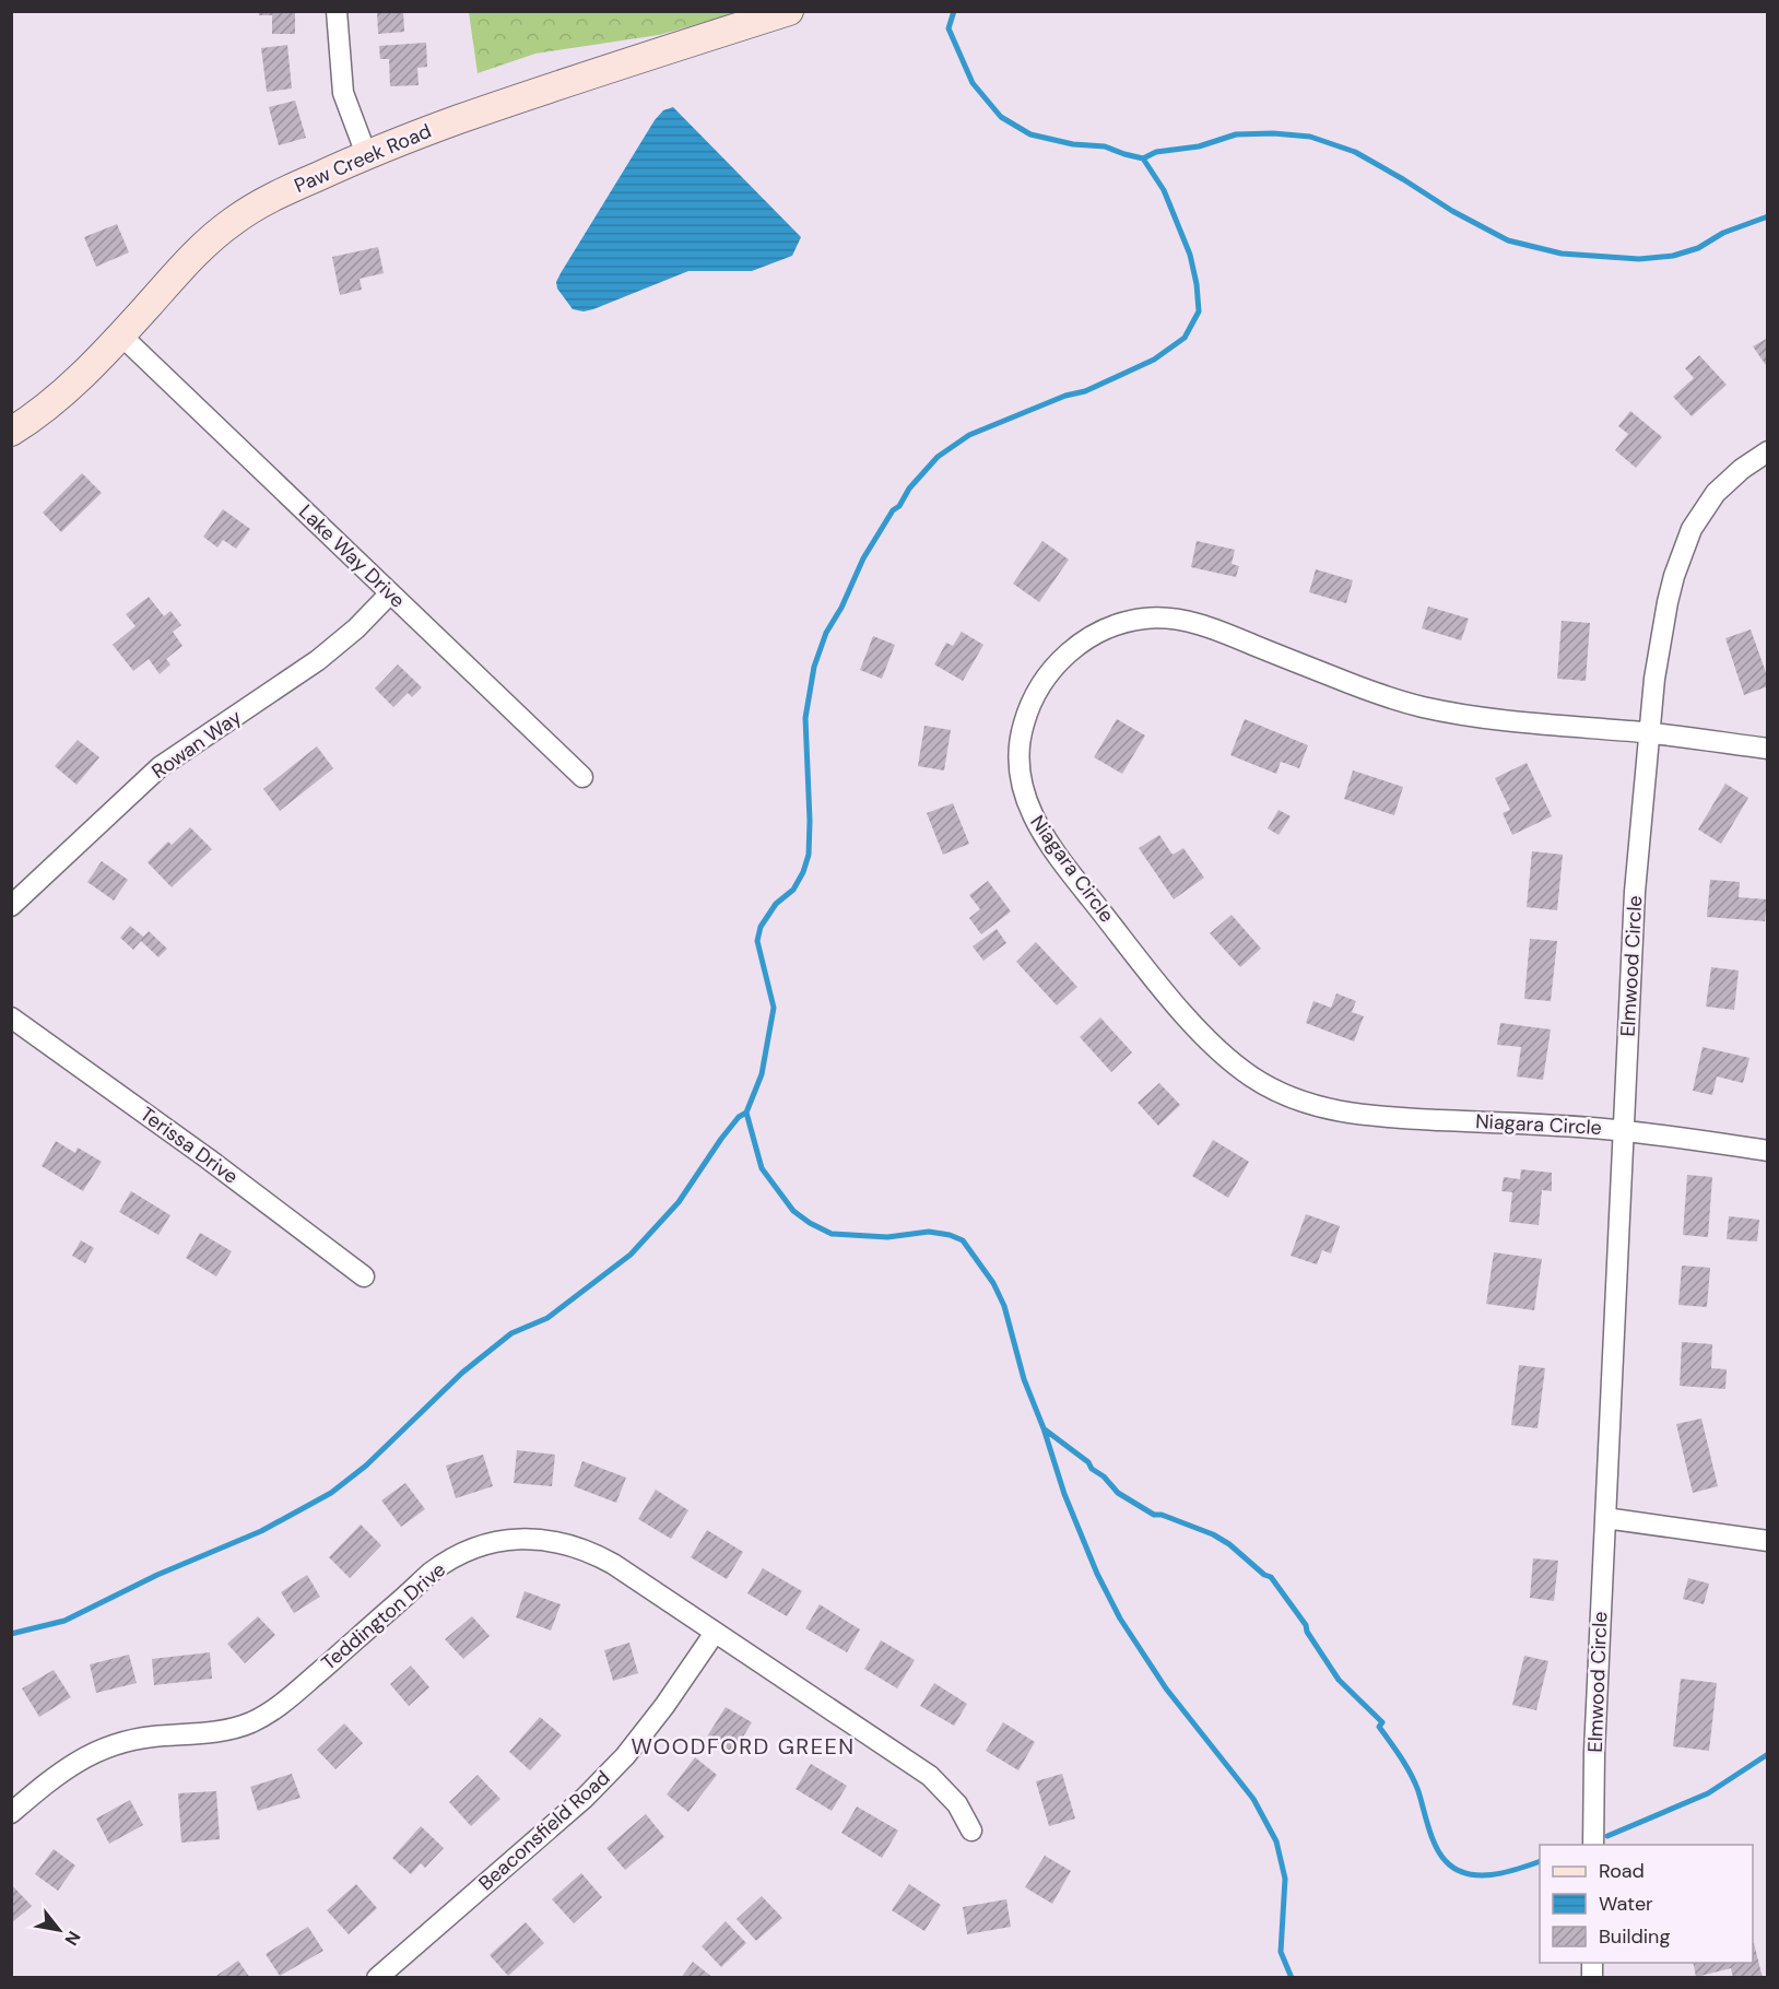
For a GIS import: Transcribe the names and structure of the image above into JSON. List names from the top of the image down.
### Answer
{
  "streets": {
    "street": [
      "Paw Creek Road",
      "Lake Way Drive",
      "Rowan Way",
      "Niagara Circle",
      "Elmwood Circle",
      "Terissa Drive",
      "Teddington Drive",
      "Beaconsfield Road"
    ]
  },
  "crossings": [
    ["Paw Creek Road", "Lake Way Drive"],
    ["Lake Way Drive", "Rowan Way"],
    ["Niagara Circle", "Elmwood Circle"],
    ["Teddington Drive", "Beaconsfield Road"]
  ],
  "districts": ["WOODFORD GREEN"],
  "legend": ["Road", "Water", "Building"],
  "north": "bottom right"
}
